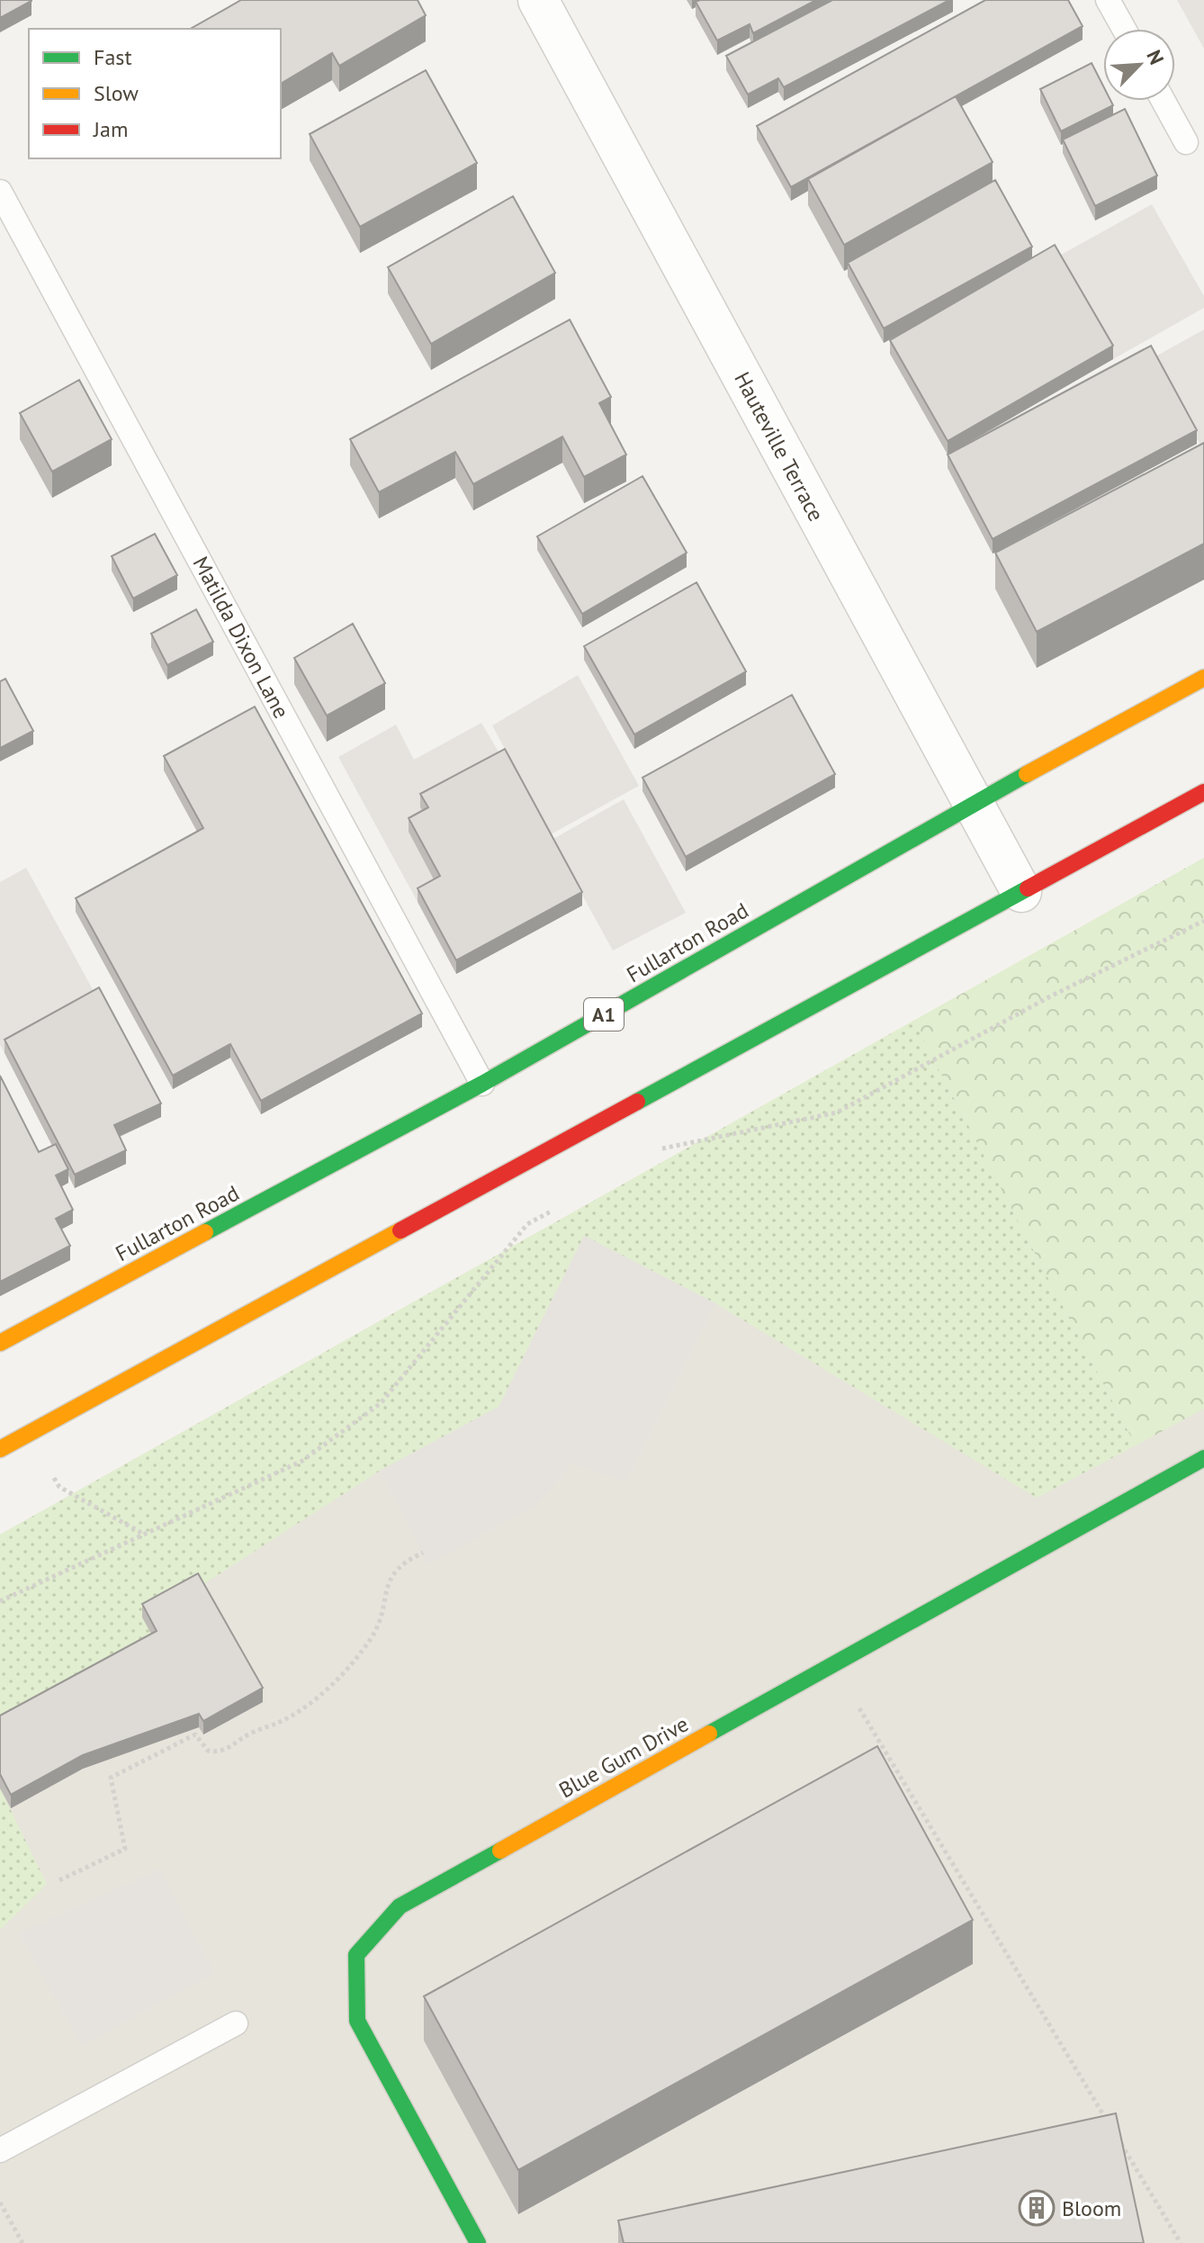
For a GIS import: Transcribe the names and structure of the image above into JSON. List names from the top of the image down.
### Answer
{
  "streets": {
    "main road": ["Fullarton Road", "A1", "Blue Gum Drive"],
    "street": ["Hauteville Terrace"],
    "lane": ["Matilda Dixon Lane"]
  },
  "crossings": [
    ["Hauteville Terrace", "Fullarton Road"],
    ["Matilda Dixon Lane", "Fullarton Road"]
  ],
  "places": {
    "building": ["Bloom"]
  },
  "legend": ["Fast", "Slow", "Jam"],
  "north": "top right"
}
